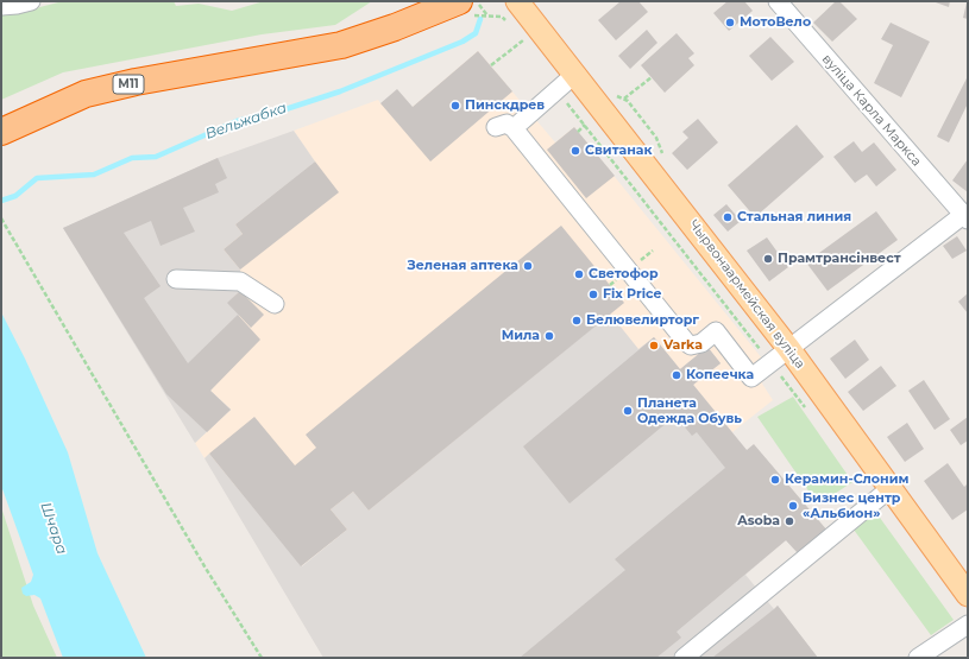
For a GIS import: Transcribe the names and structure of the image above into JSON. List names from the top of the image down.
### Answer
{
  "streets": {
    "highway": ["М11"],
    "main road": ["Чырвонаармейская вуліца"],
    "street": ["вуліца Карла Маркса"]
  },
  "water": ["Вельжабка", "Шчара"],
  "places": [
    "МотоВело",
    "Пинскдрев",
    "Свитанак",
    "Стальная линия",
    "Прамтрансінвест",
    "Зеленая аптека",
    "Светофор",
    "Fix Price",
    "Белювелирторг",
    "Мила",
    "Varka",
    "Копеечка",
    "Планета Одежда Обувь",
    "Керамин-Слоним",
    "Бизнес центр «Альбион»",
    "Asoba"
  ]
}
